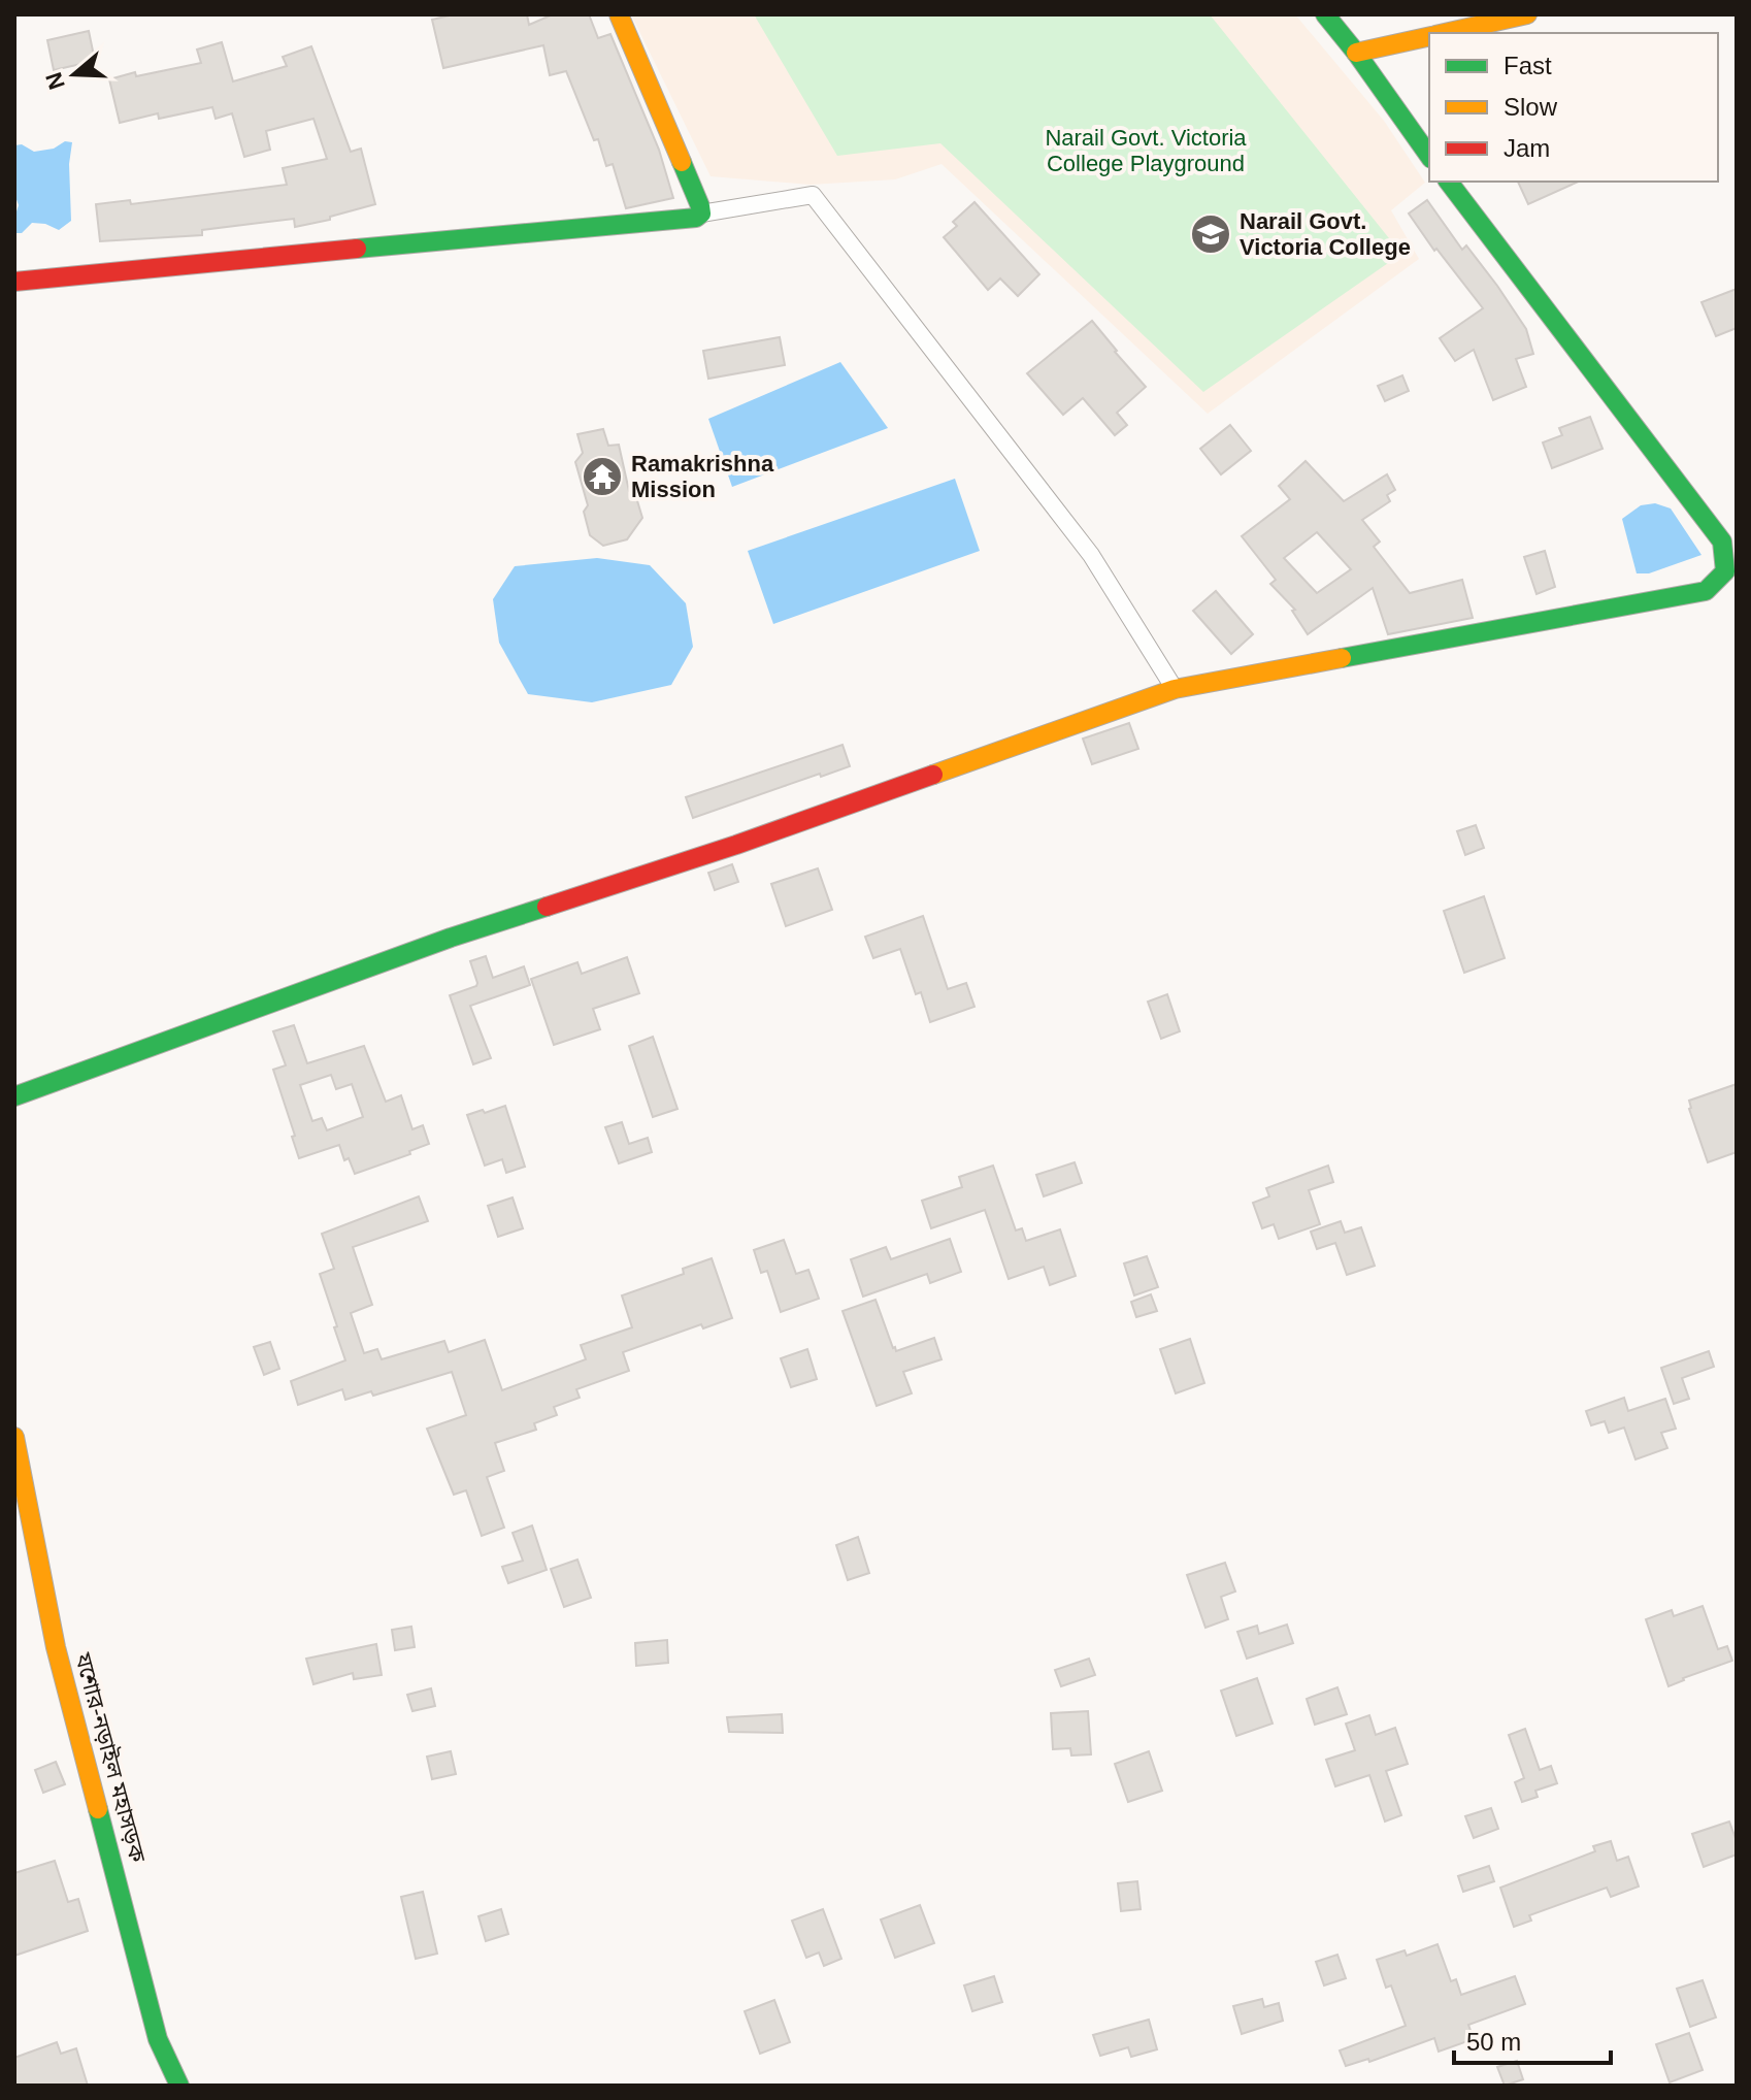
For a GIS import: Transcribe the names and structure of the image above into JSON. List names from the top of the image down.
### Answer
{
  "streets": {
    "main road": ["যশোর-নড়াইল মহাসড়ক"]
  },
  "parks": ["Narail Govt. Victoria College Playground"],
  "places": {
    "school or university": ["Narail Govt. Victoria College"],
    "temple": ["Ramakrishna Mission"]
  },
  "legend": ["Fast", "Slow", "Jam"],
  "scale_bar": "50 m",
  "north": "left"
}
